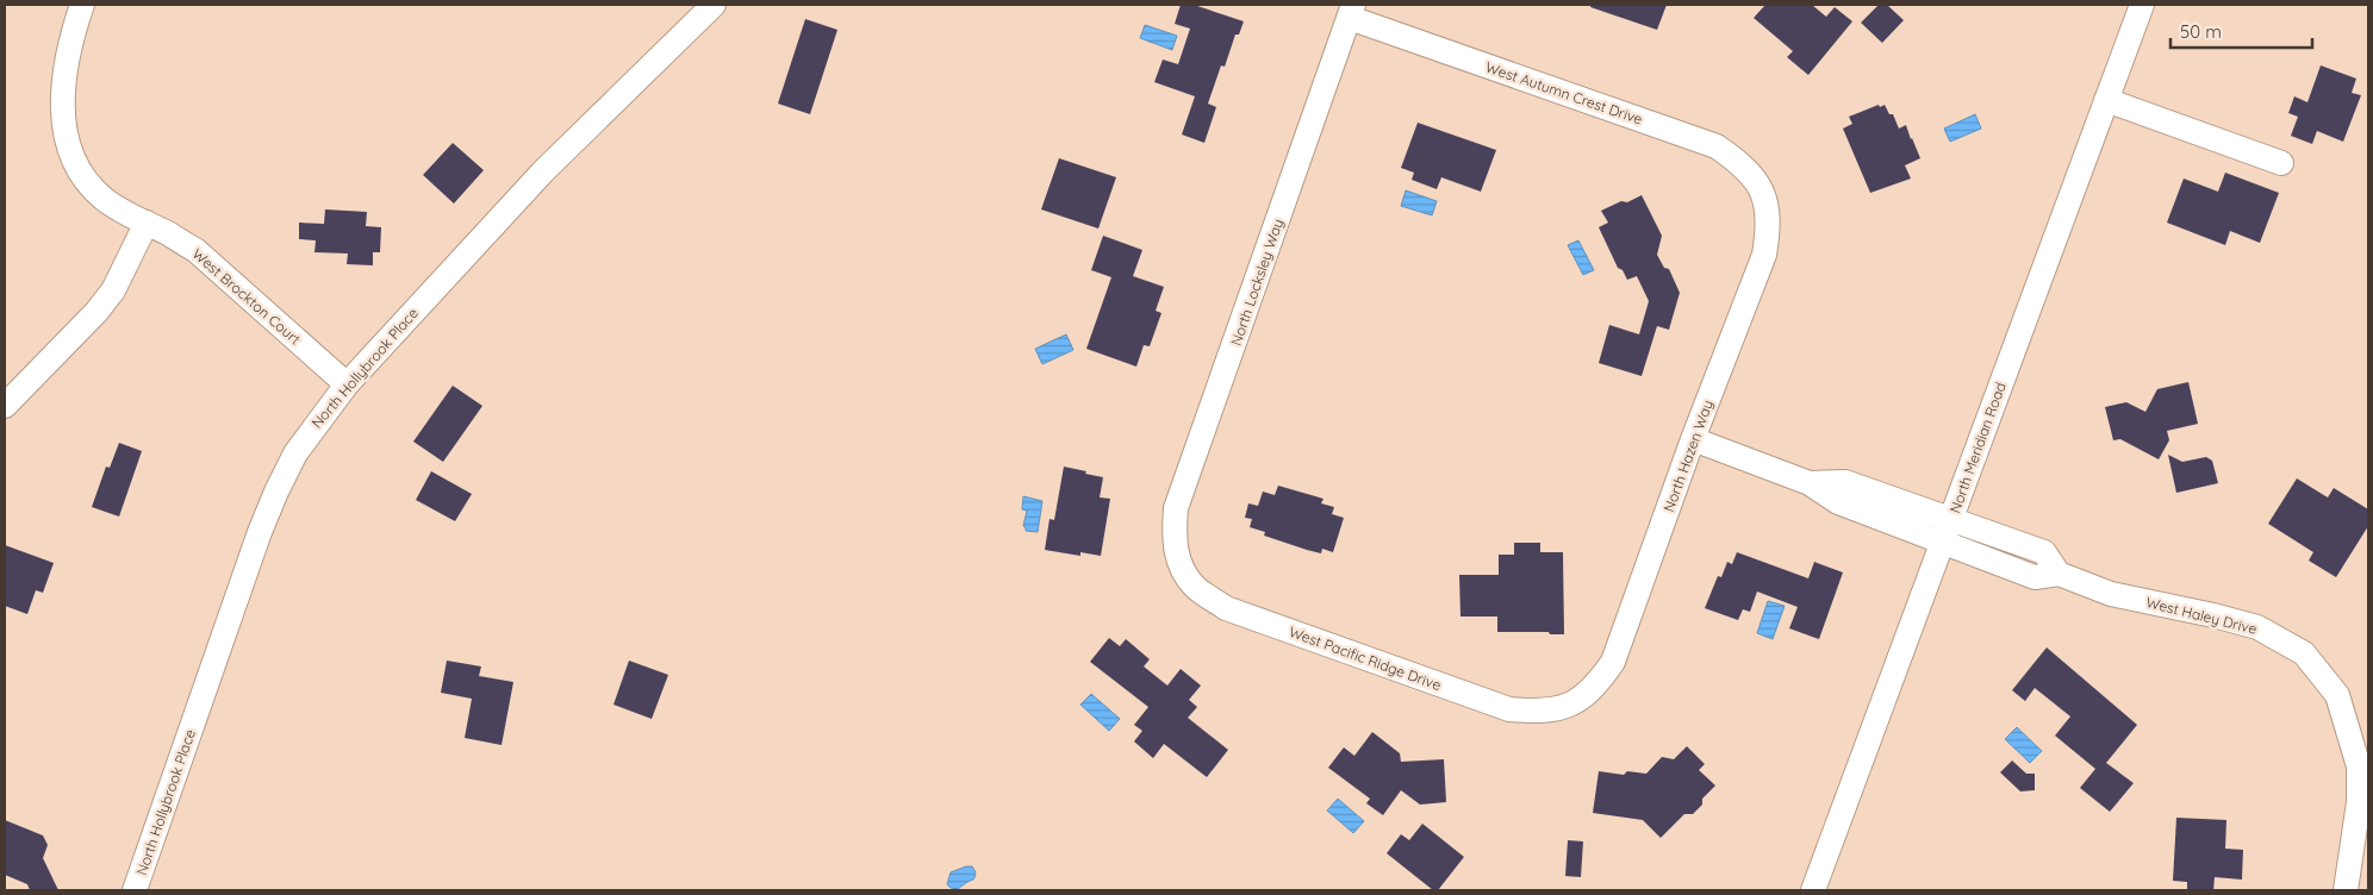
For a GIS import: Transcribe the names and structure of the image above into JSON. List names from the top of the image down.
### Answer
{
  "streets": {
    "street": [
      "West Autumn Crest Drive",
      "North Locksley Way",
      "West Brockton Court",
      "North Hollybrook Place",
      "North Meridian Road",
      "North Hazen Way",
      "West Haley Drive",
      "West Pacific Ridge Drive"
    ]
  },
  "crossings": [
    ["West Autumn Crest Drive", "North Locksley Way"],
    ["West Autumn Crest Drive", "North Hazen Way"],
    ["North Locksley Way", "West Pacific Ridge Drive"],
    ["West Brockton Court", "North Hollybrook Place"],
    ["North Meridian Road", "West Haley Drive"],
    ["North Hazen Way", "West Haley Drive"],
    ["North Hazen Way", "West Pacific Ridge Drive"]
  ],
  "scale_bar": "50 m"
}
